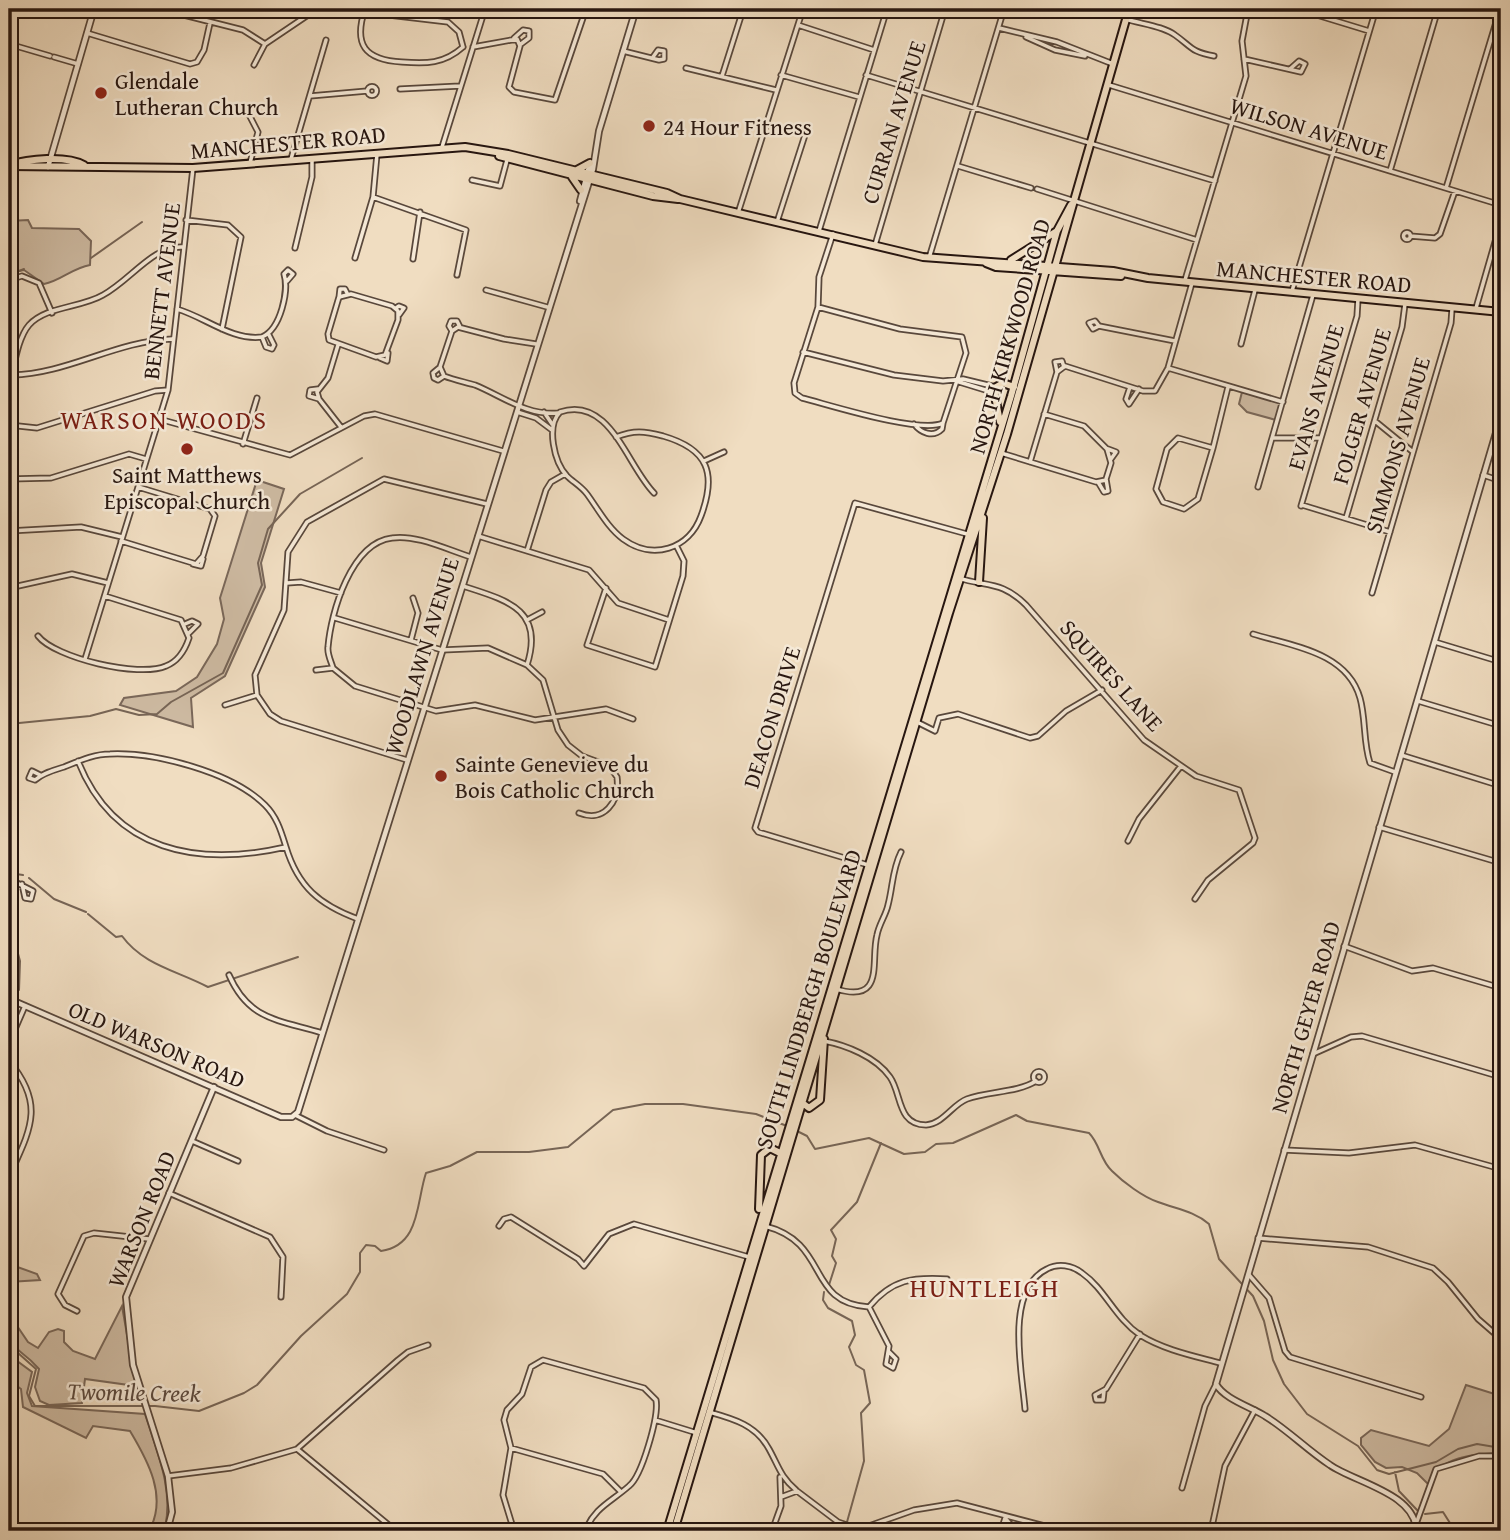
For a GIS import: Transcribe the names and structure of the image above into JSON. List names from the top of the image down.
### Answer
{
  "streets": {
    "main road": ["MANCHESTER ROAD", "NORTH KIRKWOOD ROAD", "SOUTH LINDBERGH BOULEVARD"],
    "street": [
      "CURRAN AVENUE",
      "WILSON AVENUE",
      "BENNETT AVENUE",
      "EVANS AVENUE",
      "FOLGER AVENUE",
      "SIMMONS AVENUE",
      "WOODLAWN AVENUE",
      "SQUIRES LANE",
      "DEACON DRIVE",
      "NORTH GEYER ROAD",
      "OLD WARSON ROAD",
      "WARSON ROAD"
    ]
  },
  "crossings": [
    ["CURRAN AVENUE", "MANCHESTER ROAD"],
    ["WILSON AVENUE", "NORTH KIRKWOOD ROAD"],
    ["MANCHESTER ROAD", "BENNETT AVENUE"],
    ["MANCHESTER ROAD", "NORTH KIRKWOOD ROAD"],
    ["MANCHESTER ROAD", "EVANS AVENUE"],
    ["MANCHESTER ROAD", "FOLGER AVENUE"],
    ["MANCHESTER ROAD", "SIMMONS AVENUE"],
    ["MANCHESTER ROAD", "WOODLAWN AVENUE"],
    ["NORTH KIRKWOOD ROAD", "SOUTH LINDBERGH BOULEVARD"],
    ["EVANS AVENUE", "FOLGER AVENUE"],
    ["WOODLAWN AVENUE", "OLD WARSON ROAD"],
    ["SQUIRES LANE", "SOUTH LINDBERGH BOULEVARD"],
    ["DEACON DRIVE", "SOUTH LINDBERGH BOULEVARD"],
    ["OLD WARSON ROAD", "WARSON ROAD"]
  ],
  "districts": ["WARSON WOODS", "HUNTLEIGH"],
  "water": ["Twomile Creek"],
  "places": [
    "Glendale Lutheran Church",
    "24 Hour Fitness",
    "Saint Matthews Episcopal Church",
    "Sainte Genevieve du Bois Catholic Church"
  ]
}
